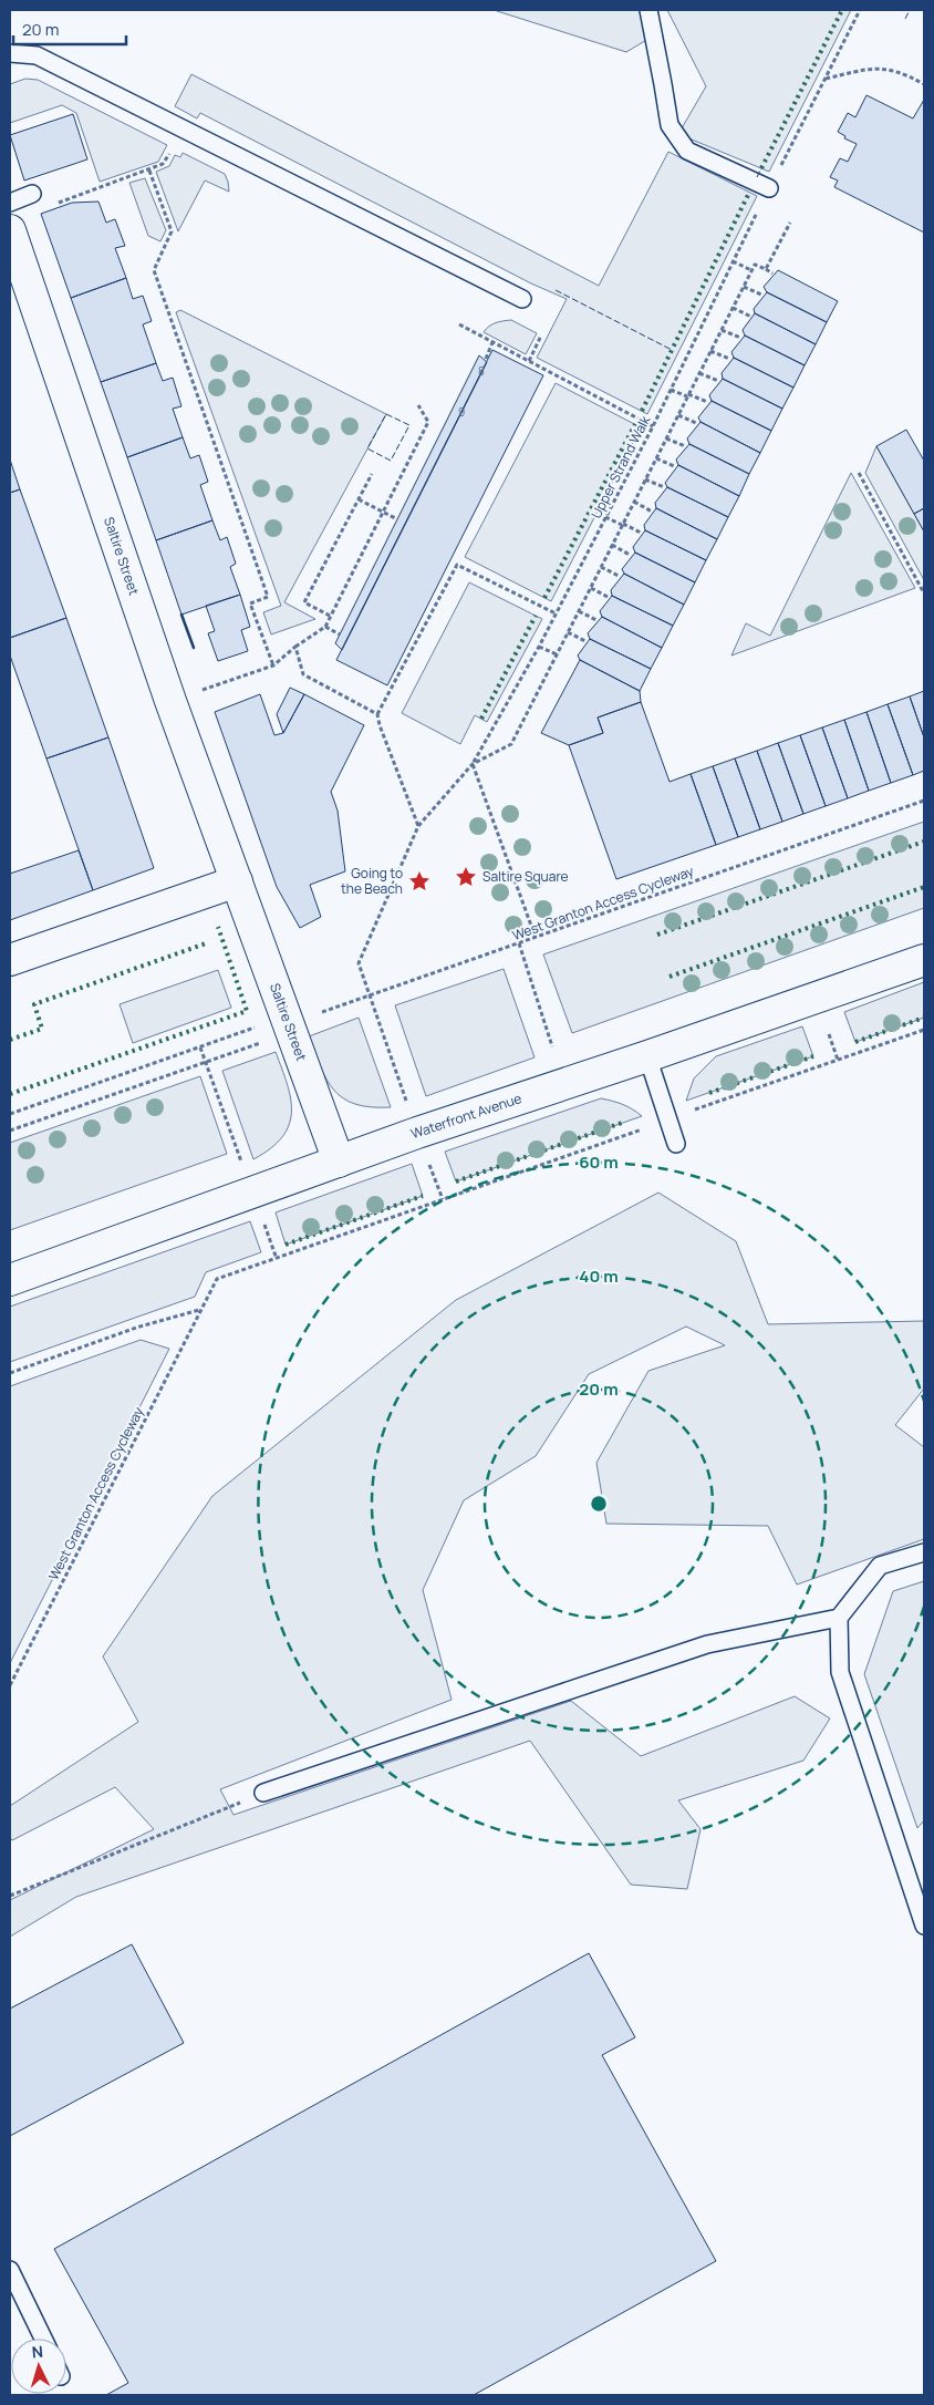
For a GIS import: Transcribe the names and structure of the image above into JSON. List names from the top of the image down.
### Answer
{
  "streets": {
    "street": ["Saltire Street", "Waterfront Avenue"],
    "path": ["Upper Strand Walk", "West Granton Access Cycleway"]
  },
  "crossings": [
    ["Saltire Street", "West Granton Access Cycleway"],
    ["Saltire Street", "Waterfront Avenue"]
  ],
  "places": {
    "place": ["Saltire Square", "Going to the Beach"]
  },
  "house_numbers": ["8", "9"],
  "scale_bar": "20 m",
  "north": "top",
  "rings": ["60 m", "40 m", "20 m"]
}
